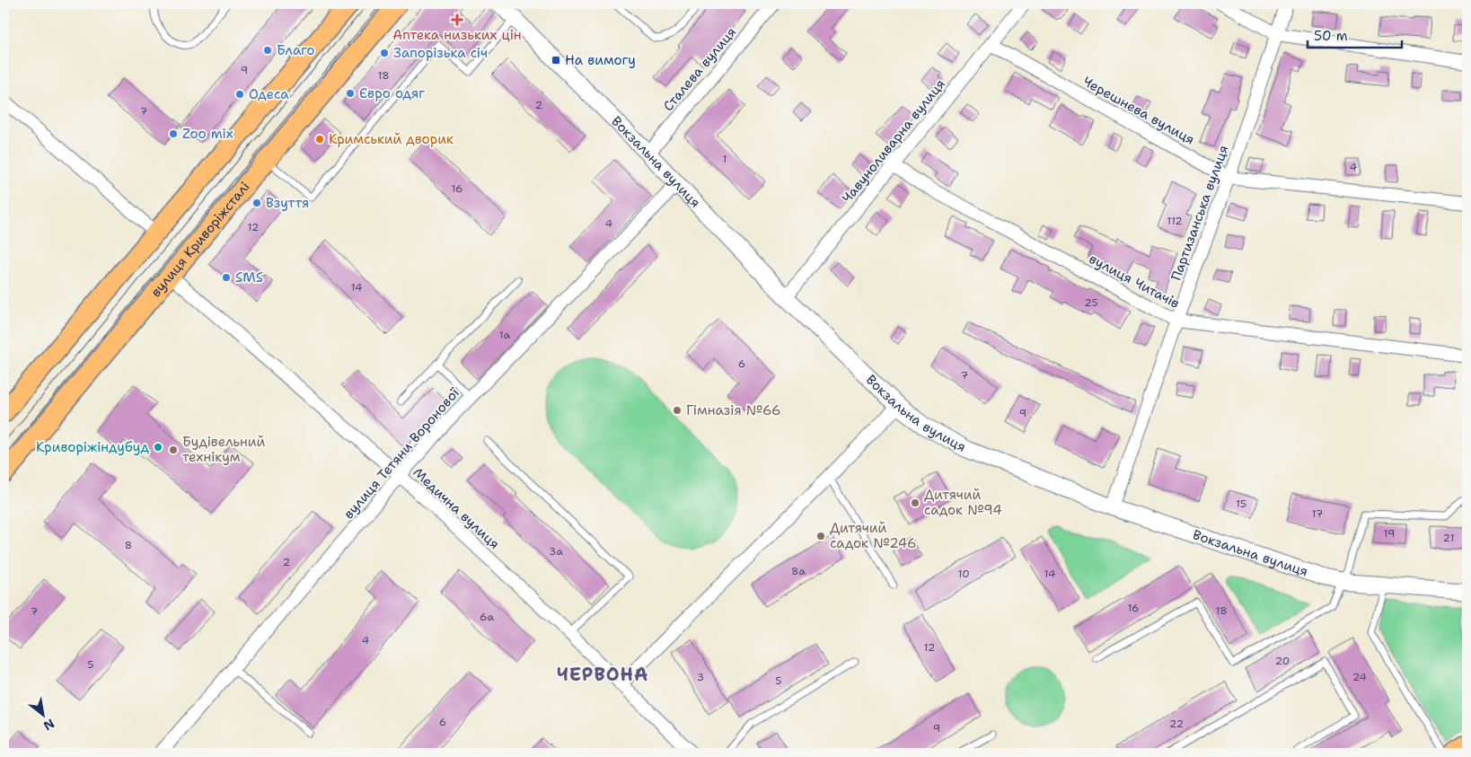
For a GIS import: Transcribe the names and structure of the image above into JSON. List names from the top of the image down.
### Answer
{
  "streets": {
    "main road": ["вулиця Криворіжсталі"],
    "street": [
      "Сталева вулиця",
      "Черешнева вулиця",
      "Чавуноливарна вулиця",
      "Вокзальна вулиця",
      "Партизанська вулиця",
      "вулиця Читачів",
      "вулиця Тетяни Воронової",
      "Медична вулиця"
    ]
  },
  "crossings": [
    ["Сталева вулиця", "Вокзальна вулиця"],
    ["Черешнева вулиця", "Чавуноливарна вулиця"],
    ["Черешнева вулиця", "Партизанська вулиця"],
    ["Чавуноливарна вулиця", "Вокзальна вулиця"],
    ["Чавуноливарна вулиця", "вулиця Читачів"],
    ["Вокзальна вулиця", "Партизанська вулиця"],
    ["Вокзальна вулиця", "вулиця Тетяни Воронової"],
    ["Партизанська вулиця", "вулиця Читачів"],
    ["вулиця Криворіжсталі", "Медична вулиця"],
    ["вулиця Тетяни Воронової", "Медична вулиця"]
  ],
  "districts": ["ЧЕРВОНА"],
  "places": {
    "health": ["Аптека низьких цін"],
    "other": [
      "Благо",
      "Запорізька січ",
      "Євро одяг",
      "Одеса",
      "Zoo mix",
      "Кримський дворик",
      "Взуття",
      "SMS",
      "Гімназія №66",
      "Криворіжіндубуд",
      "Будівельний технікум",
      "Дитячий садок №94",
      "Дитячий садок №246"
    ],
    "transit": ["На вимогу"]
  },
  "house_numbers": [
    "9",
    "18",
    "2",
    "7",
    "1",
    "4",
    "16",
    "112",
    "4",
    "12",
    "14",
    "25",
    "1а",
    "6",
    "7",
    "9",
    "15",
    "17",
    "19",
    "21",
    "8",
    "3а",
    "2",
    "8а",
    "10",
    "14",
    "16",
    "18",
    "7",
    "6а",
    "4",
    "12",
    "20",
    "5",
    "3",
    "24",
    "5",
    "6",
    "22",
    "9"
  ],
  "scale_bar": "50 m",
  "north": "bottom right"
}
